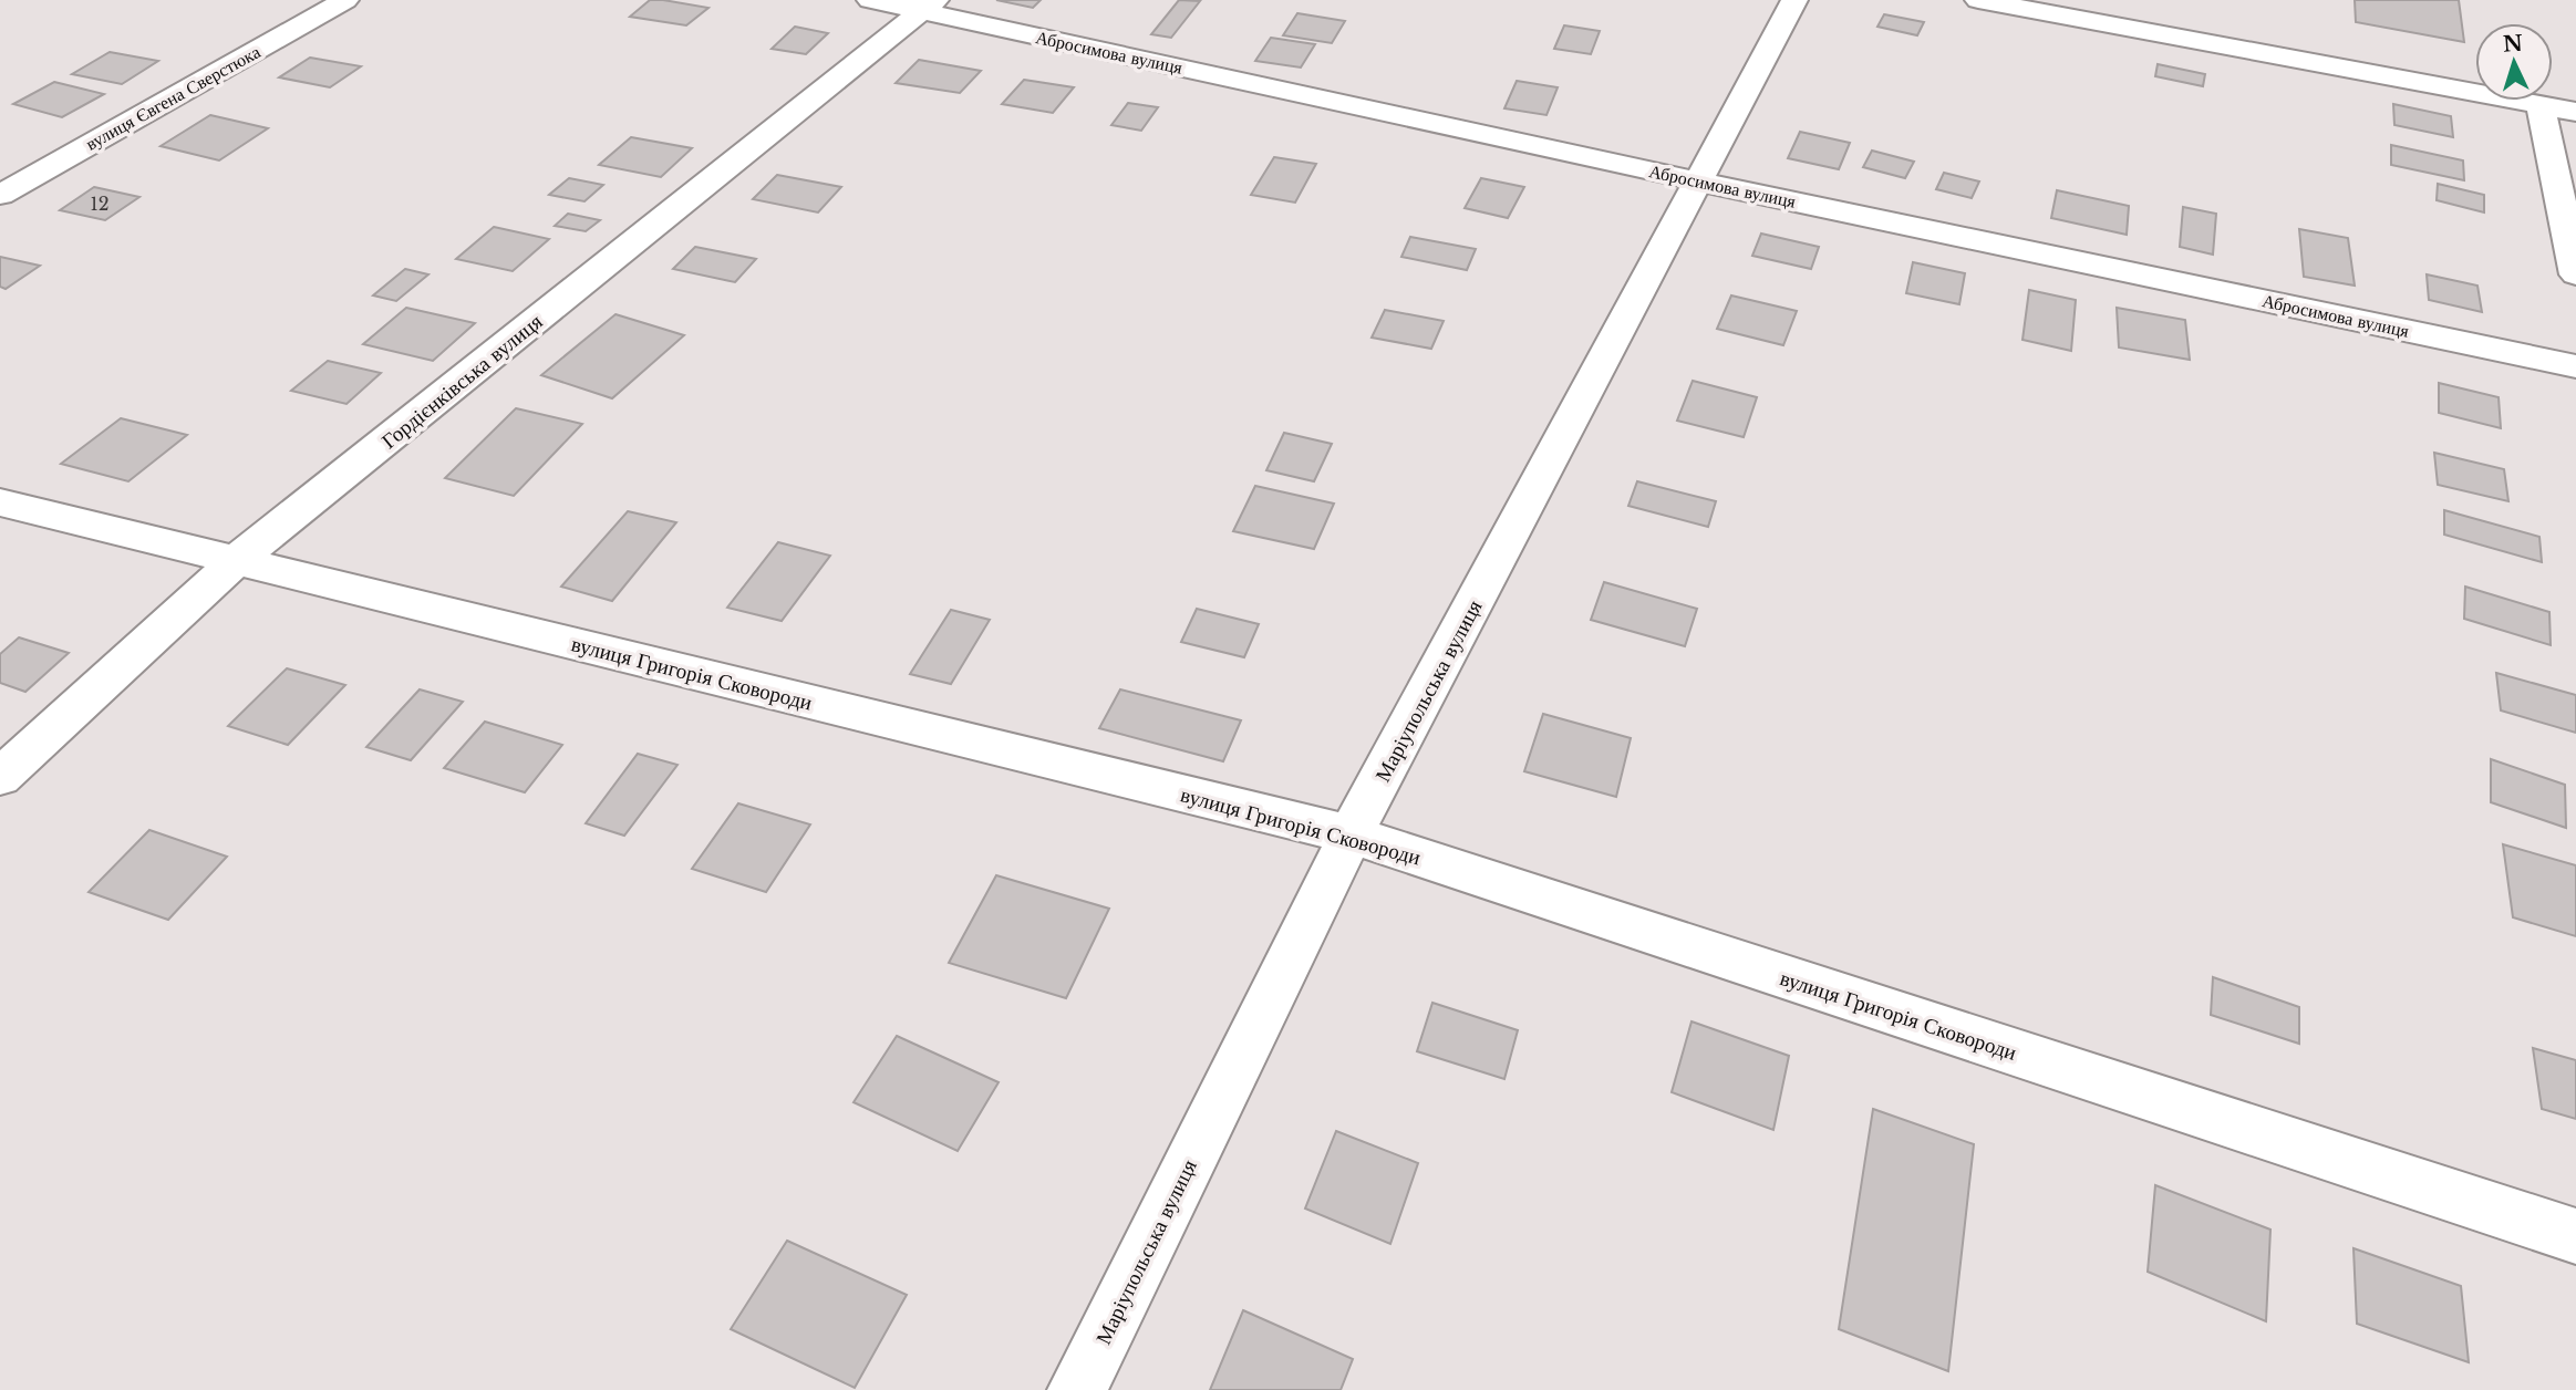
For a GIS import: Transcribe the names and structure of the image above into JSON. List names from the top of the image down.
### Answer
{
  "streets": {
    "street": [
      "Абросимова вулиця",
      "вулиця Євгена Сверстюка",
      "Гордієнківська вулиця",
      "вулиця Григорія Сковороди",
      "Маріупольська вулиця"
    ]
  },
  "crossings": [
    ["Абросимова вулиця", "Гордієнківська вулиця"],
    ["Абросимова вулиця", "Маріупольська вулиця"],
    ["Гордієнківська вулиця", "вулиця Григорія Сковороди"],
    ["вулиця Григорія Сковороди", "Маріупольська вулиця"]
  ],
  "house_numbers": ["12"],
  "north": "top"
}
